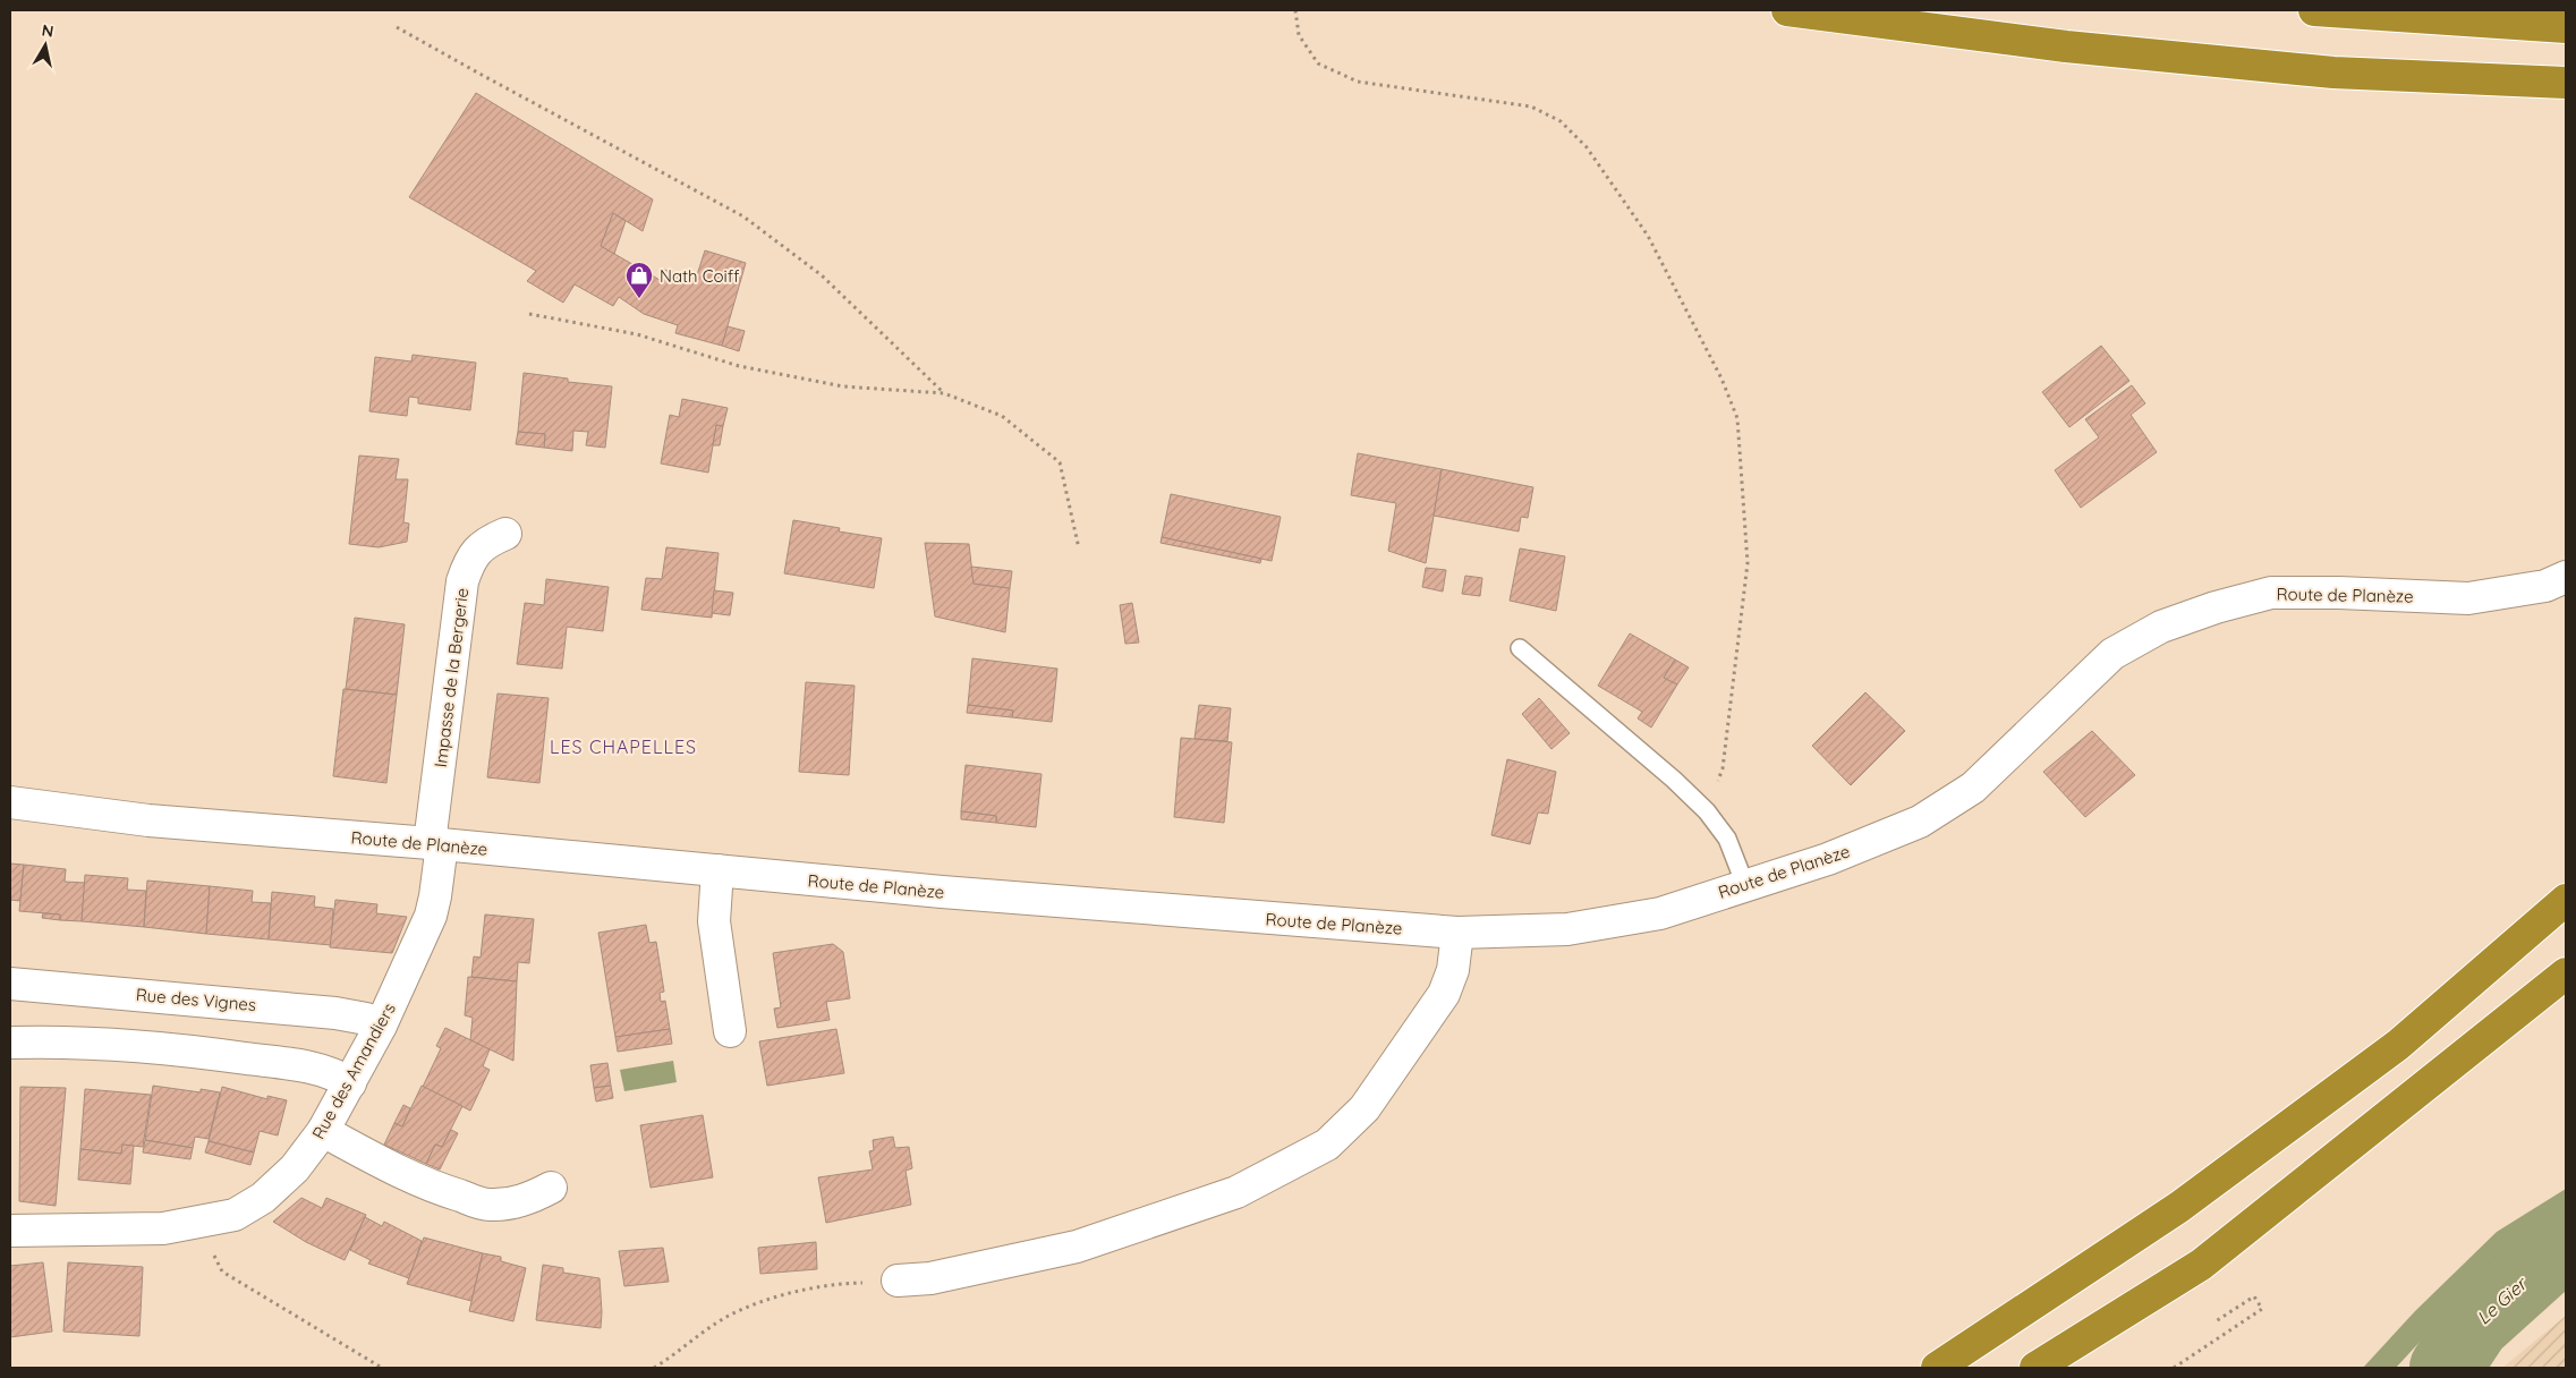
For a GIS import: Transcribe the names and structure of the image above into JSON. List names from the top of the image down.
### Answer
{
  "streets": {
    "street": [
      "Route de Planèze",
      "Impasse de la Bergerie",
      "Rue des Vignes",
      "Rue des Amandiers"
    ]
  },
  "crossings": [
    ["Route de Planèze", "Impasse de la Bergerie"],
    ["Route de Planèze", "Rue des Amandiers"],
    ["Impasse de la Bergerie", "Rue des Amandiers"],
    ["Rue des Vignes", "Rue des Amandiers"]
  ],
  "districts": ["LES CHAPELLES"],
  "water": ["Le Gier"],
  "places": {
    "shop": ["Nath Coiff"]
  },
  "north": "top"
}
